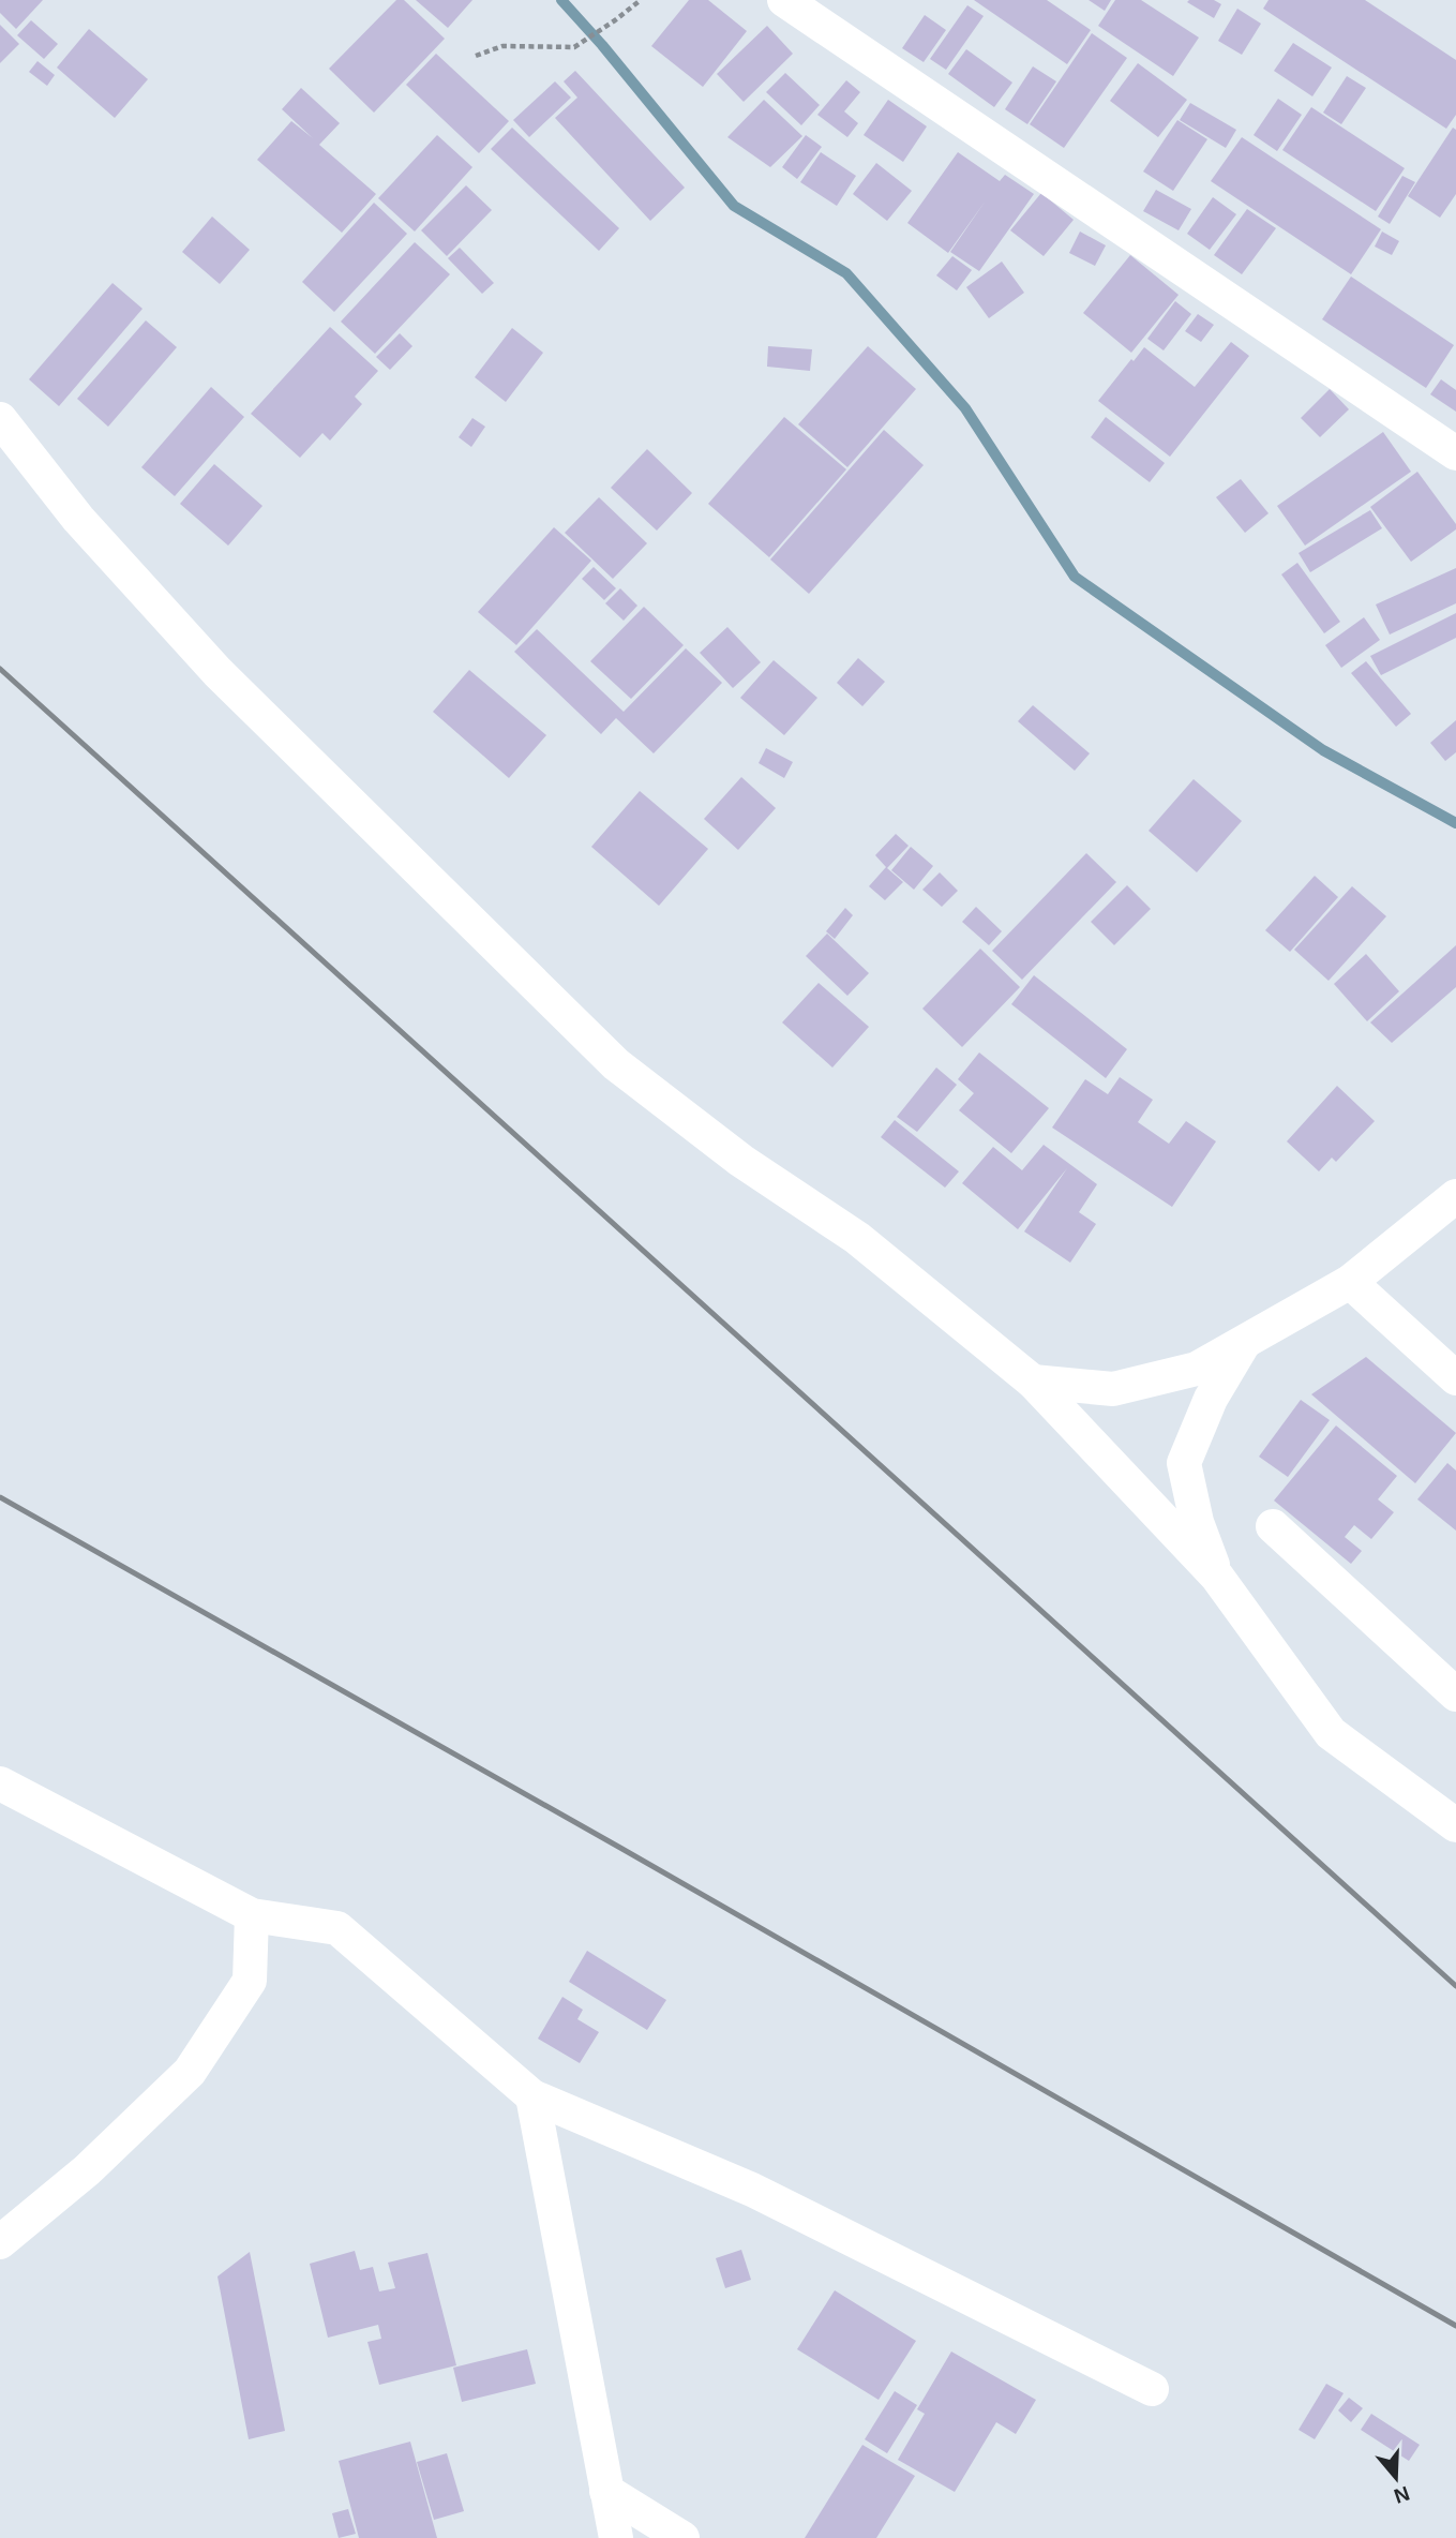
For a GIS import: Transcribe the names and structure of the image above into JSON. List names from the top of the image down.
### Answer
{
  "north": "bottom"
}
